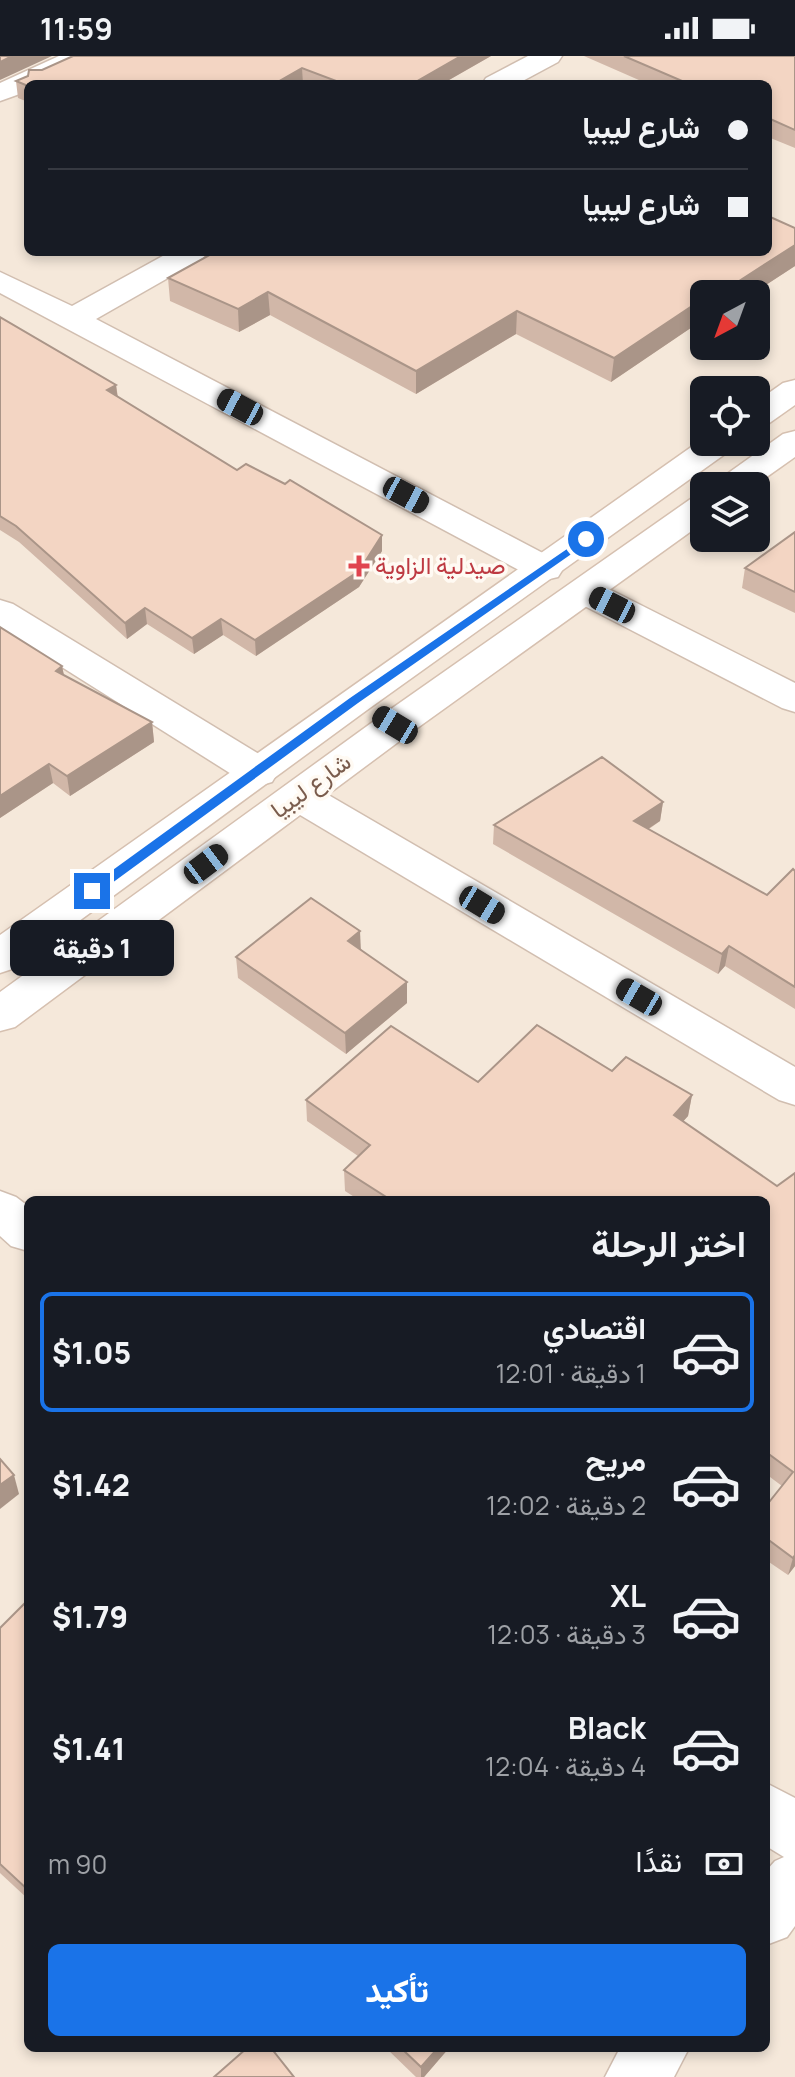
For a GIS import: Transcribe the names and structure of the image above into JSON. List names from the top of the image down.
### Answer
{
  "streets": {
    "street": ["شارع ليبيا"]
  },
  "places": {
    "health": ["صيدلية الزاوية"]
  },
  "north": "bottom left",
  "page": {
    "status": "11:59",
    "banner": ["شارع ليبيا", "شارع ليبيا"],
    "bubble": "1 دقيقة",
    "heading": "اختر الرحلة",
    "list": [
      {
        "name": "اقتصادي",
        "note": "1 دقيقة · 12:01",
        "value": "$1.05"
      },
      {
        "name": "مريح",
        "note": "2 دقيقة · 12:02",
        "value": "$1.42"
      },
      {
        "name": "XL",
        "note": "3 دقيقة · 12:03",
        "value": "$1.79"
      },
      {
        "name": "Black",
        "note": "4 دقيقة · 12:04",
        "value": "$1.41"
      }
    ],
    "pay": ["نقدًا", "90 m"],
    "buttons": "تأكيد"
  }
}
